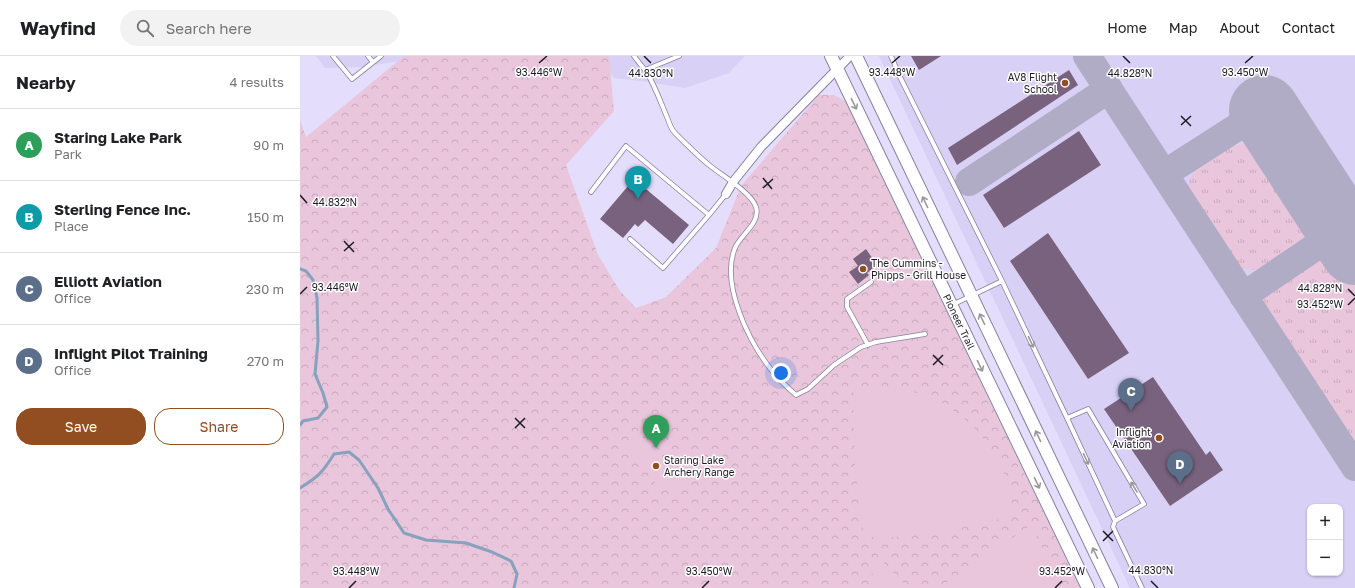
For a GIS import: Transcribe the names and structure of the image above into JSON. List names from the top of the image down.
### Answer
{
  "streets": {
    "main road": ["Pioneer Trail"]
  },
  "places": [
    "AV8 Flight School",
    "The Cummins - Phipps - Grill House",
    "Inflight Aviation",
    "Staring Lake Archery Range"
  ],
  "page": {
    "header": "Wayfind",
    "search": "Search here",
    "nav": [
      "Home",
      "Map",
      "About",
      "Contact"
    ],
    "heading": ["Nearby", "4 results"],
    "list": [
      {
        "mark": "A",
        "name": "Staring Lake Park",
        "note": "Park",
        "value": "90 m"
      },
      {
        "mark": "B",
        "name": "Sterling Fence Inc.",
        "note": "Place",
        "value": "150 m"
      },
      {
        "mark": "C",
        "name": "Elliott Aviation",
        "note": "Office",
        "value": "230 m"
      },
      {
        "mark": "D",
        "name": "Inflight Pilot Training",
        "note": "Office",
        "value": "270 m"
      }
    ],
    "pins": [
      "B",
      "C",
      "A",
      "D"
    ],
    "buttons": ["Save", "Share"],
    "map_buttons": ["+", "−"]
  },
  "coordinates": [
    "93.446°W",
    "93.448°W",
    "93.450°W",
    "44.830°N",
    "44.828°N",
    "44.832°N",
    "93.452°W"
  ]
}
